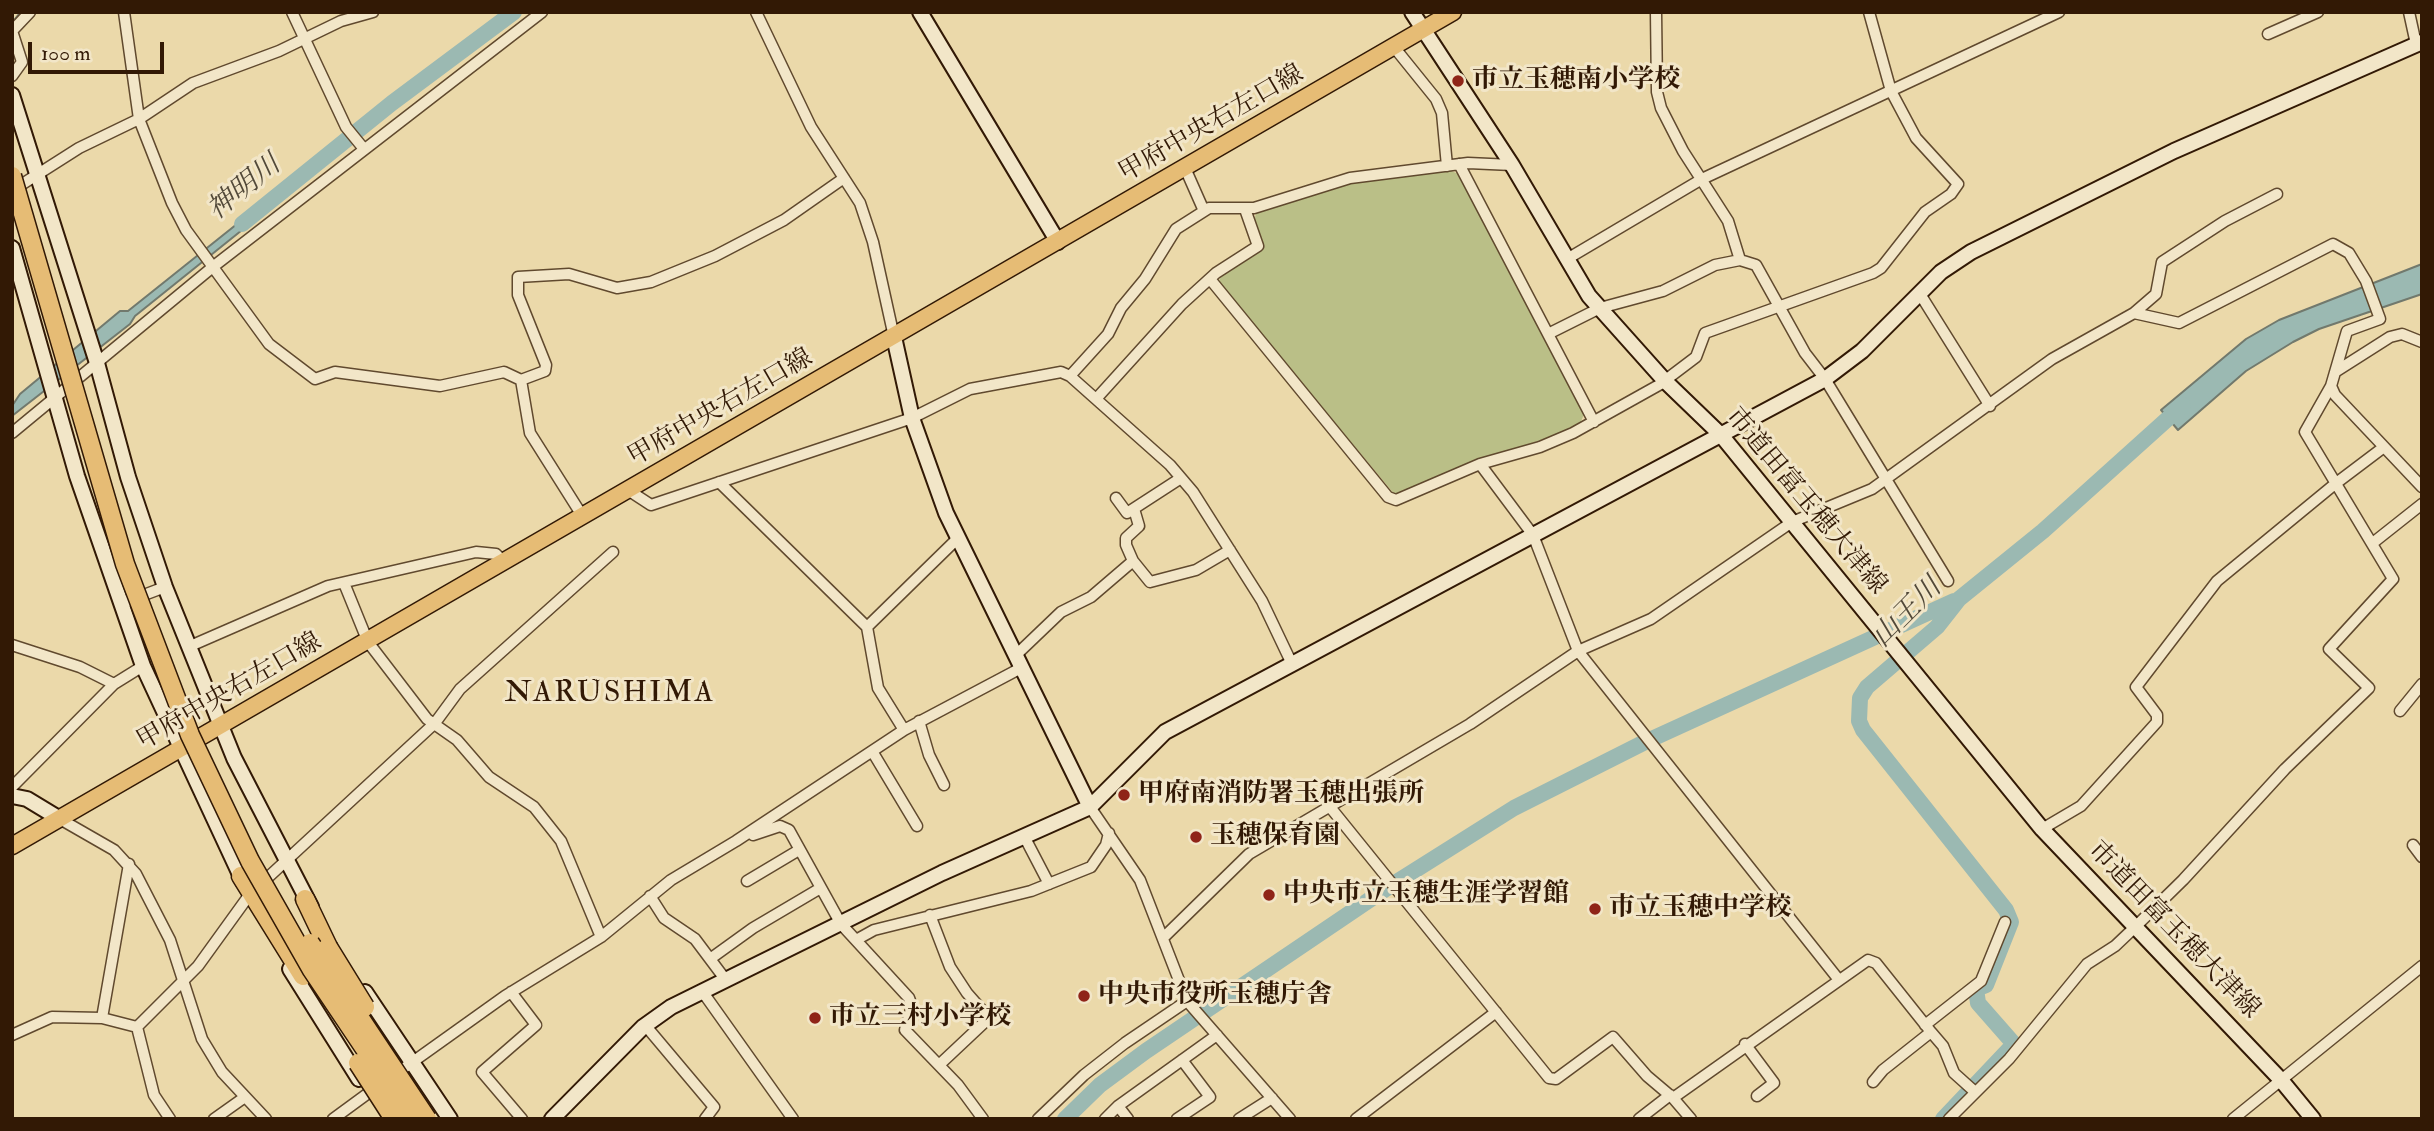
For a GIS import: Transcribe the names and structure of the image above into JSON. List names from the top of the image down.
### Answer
{
  "streets": {
    "main road": ["甲府中央右左口線"],
    "street": ["市道田富玉穂大津線"]
  },
  "crossings": [
    ["甲府中央右左口線", "市道田富玉穂大津線"]
  ],
  "districts": ["NARUSHIMA"],
  "water": ["神明川", "山王川"],
  "places": [
    "市立玉穂南小学校",
    "甲府南消防署玉穂出張所",
    "玉穂保育園",
    "中央市立玉穂生涯学習館",
    "市立玉穂中学校",
    "中央市役所玉穂庁舎",
    "市立三村小学校"
  ],
  "scale_bar": "100 m"
}
